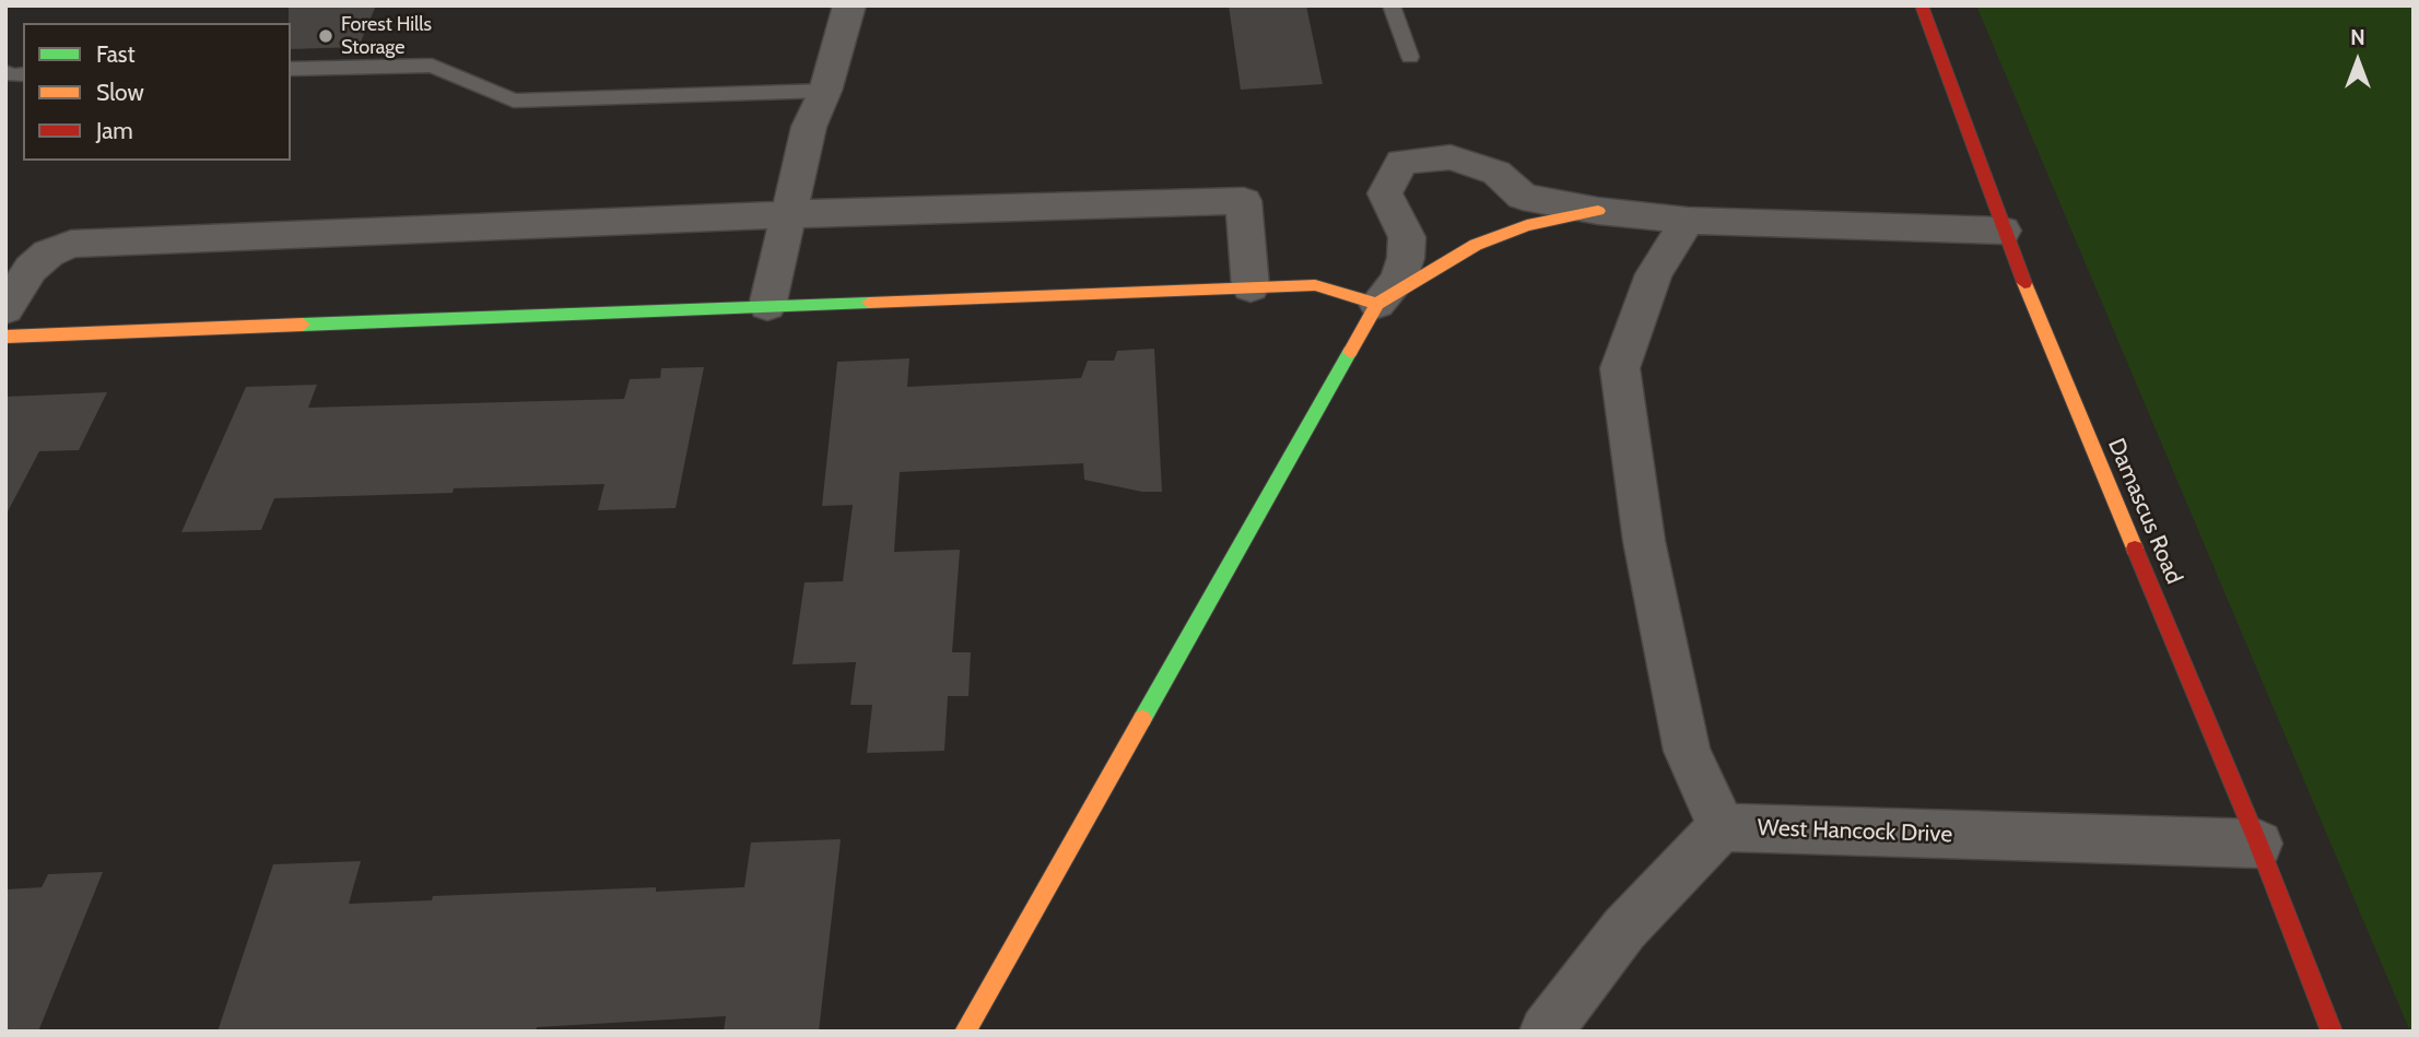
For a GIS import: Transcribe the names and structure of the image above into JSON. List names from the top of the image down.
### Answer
{
  "streets": {
    "street": ["Damascus Road", "West Hancock Drive"]
  },
  "crossings": [
    ["Damascus Road", "West Hancock Drive"]
  ],
  "places": ["Forest Hills Storage"],
  "legend": ["Fast", "Slow", "Jam"],
  "north": "top"
}
